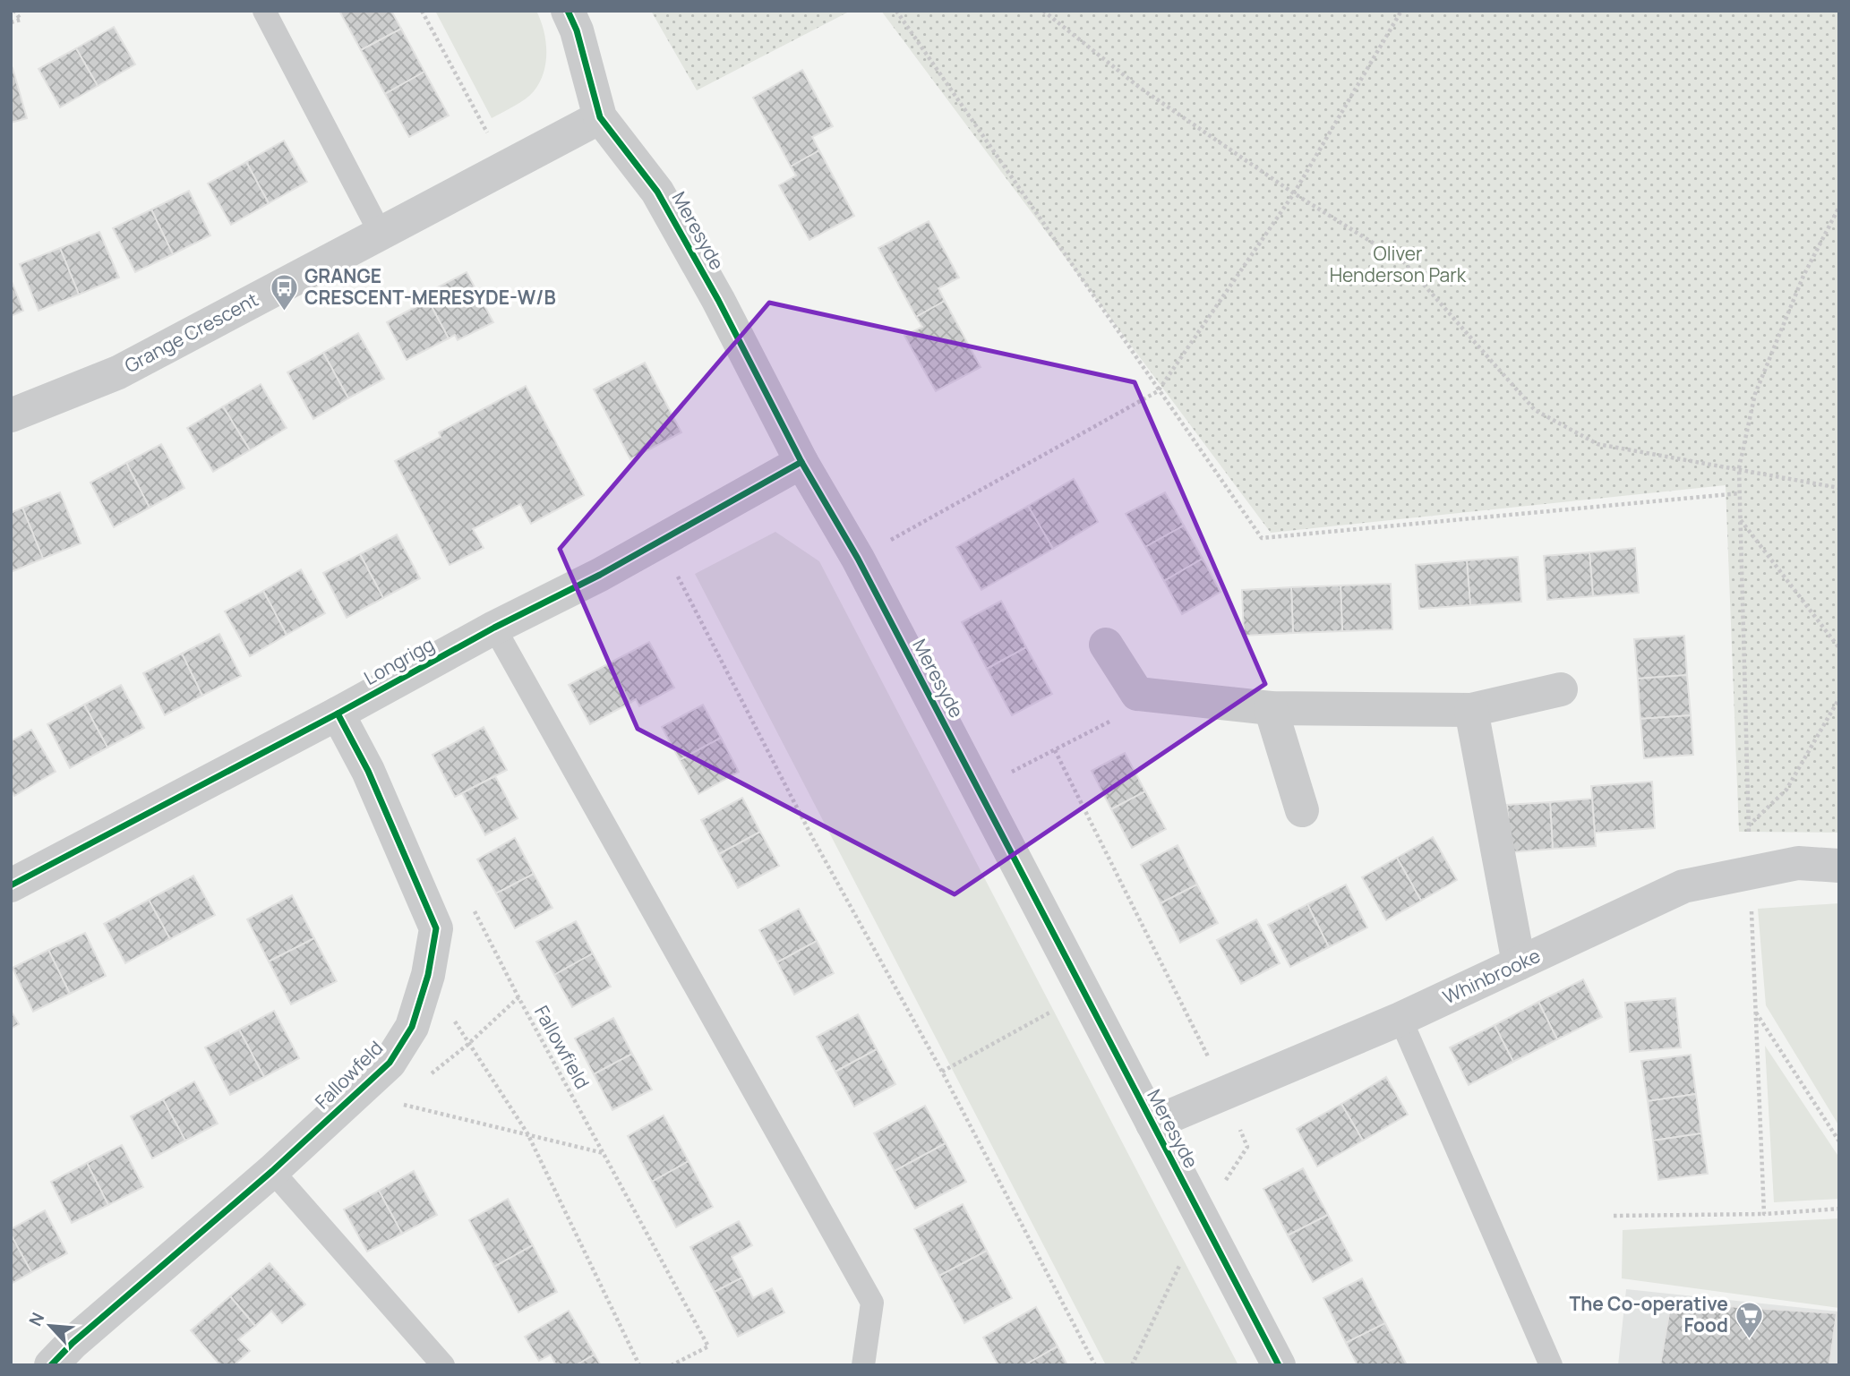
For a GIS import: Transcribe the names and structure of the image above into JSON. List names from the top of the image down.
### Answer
{
  "streets": {
    "street": [
      "Meresyde",
      "Grange Crescent",
      "Longrigg",
      "Whinbrooke",
      "Fallowfeld"
    ],
    "path": ["Fallowfield"]
  },
  "crossings": [
    ["Meresyde", "Grange Crescent"],
    ["Meresyde", "Longrigg"],
    ["Meresyde", "Whinbrooke"],
    ["Longrigg", "Fallowfeld"]
  ],
  "parks": ["Oliver Henderson Park"],
  "places": {
    "bus stop": ["GRANGE CRESCENT-MERESYDE-W/B"],
    "supermarket": ["The Co-operative Food"]
  },
  "north": "top left"
}
